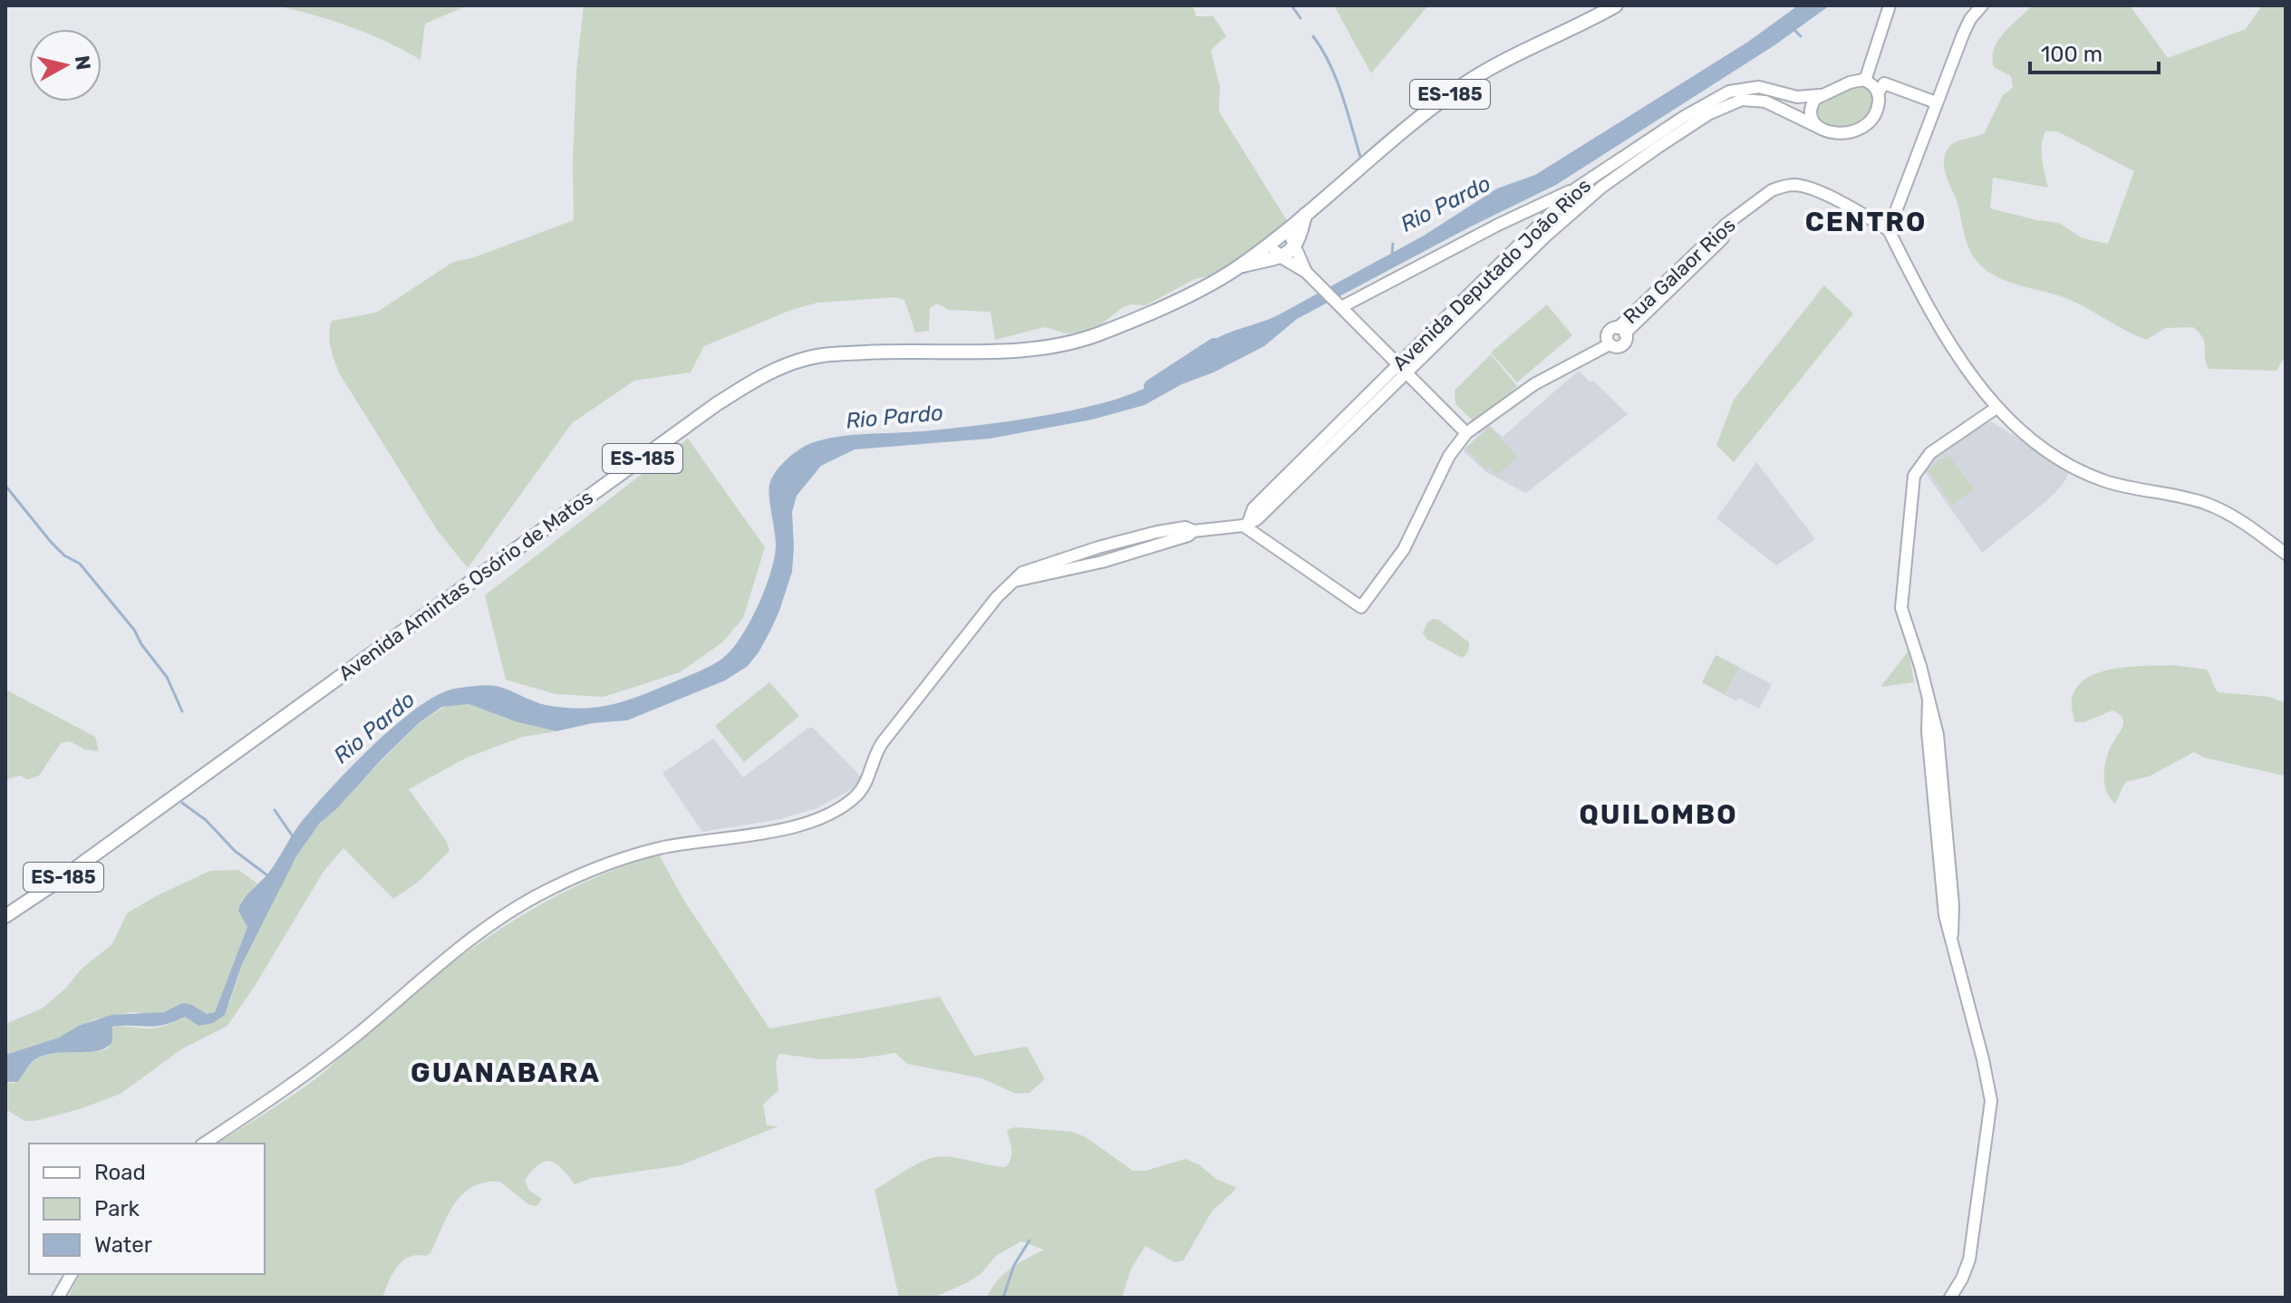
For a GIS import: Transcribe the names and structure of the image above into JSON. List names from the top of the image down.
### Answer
{
  "streets": {
    "main road": ["ES-185", "Avenida Amintas Osório de Matos"],
    "street": ["Rua Galaor Rios", "Avenida Deputado João Rios"]
  },
  "crossings": [
    ["ES-185", "Avenida Amintas Osório de Matos"],
    ["Rua Galaor Rios", "Avenida Deputado João Rios"]
  ],
  "districts": ["CENTRO", "QUILOMBO", "GUANABARA"],
  "water": ["Rio Pardo"],
  "legend": ["Road", "Park", "Water"],
  "scale_bar": "100 m",
  "north": "right"
}
